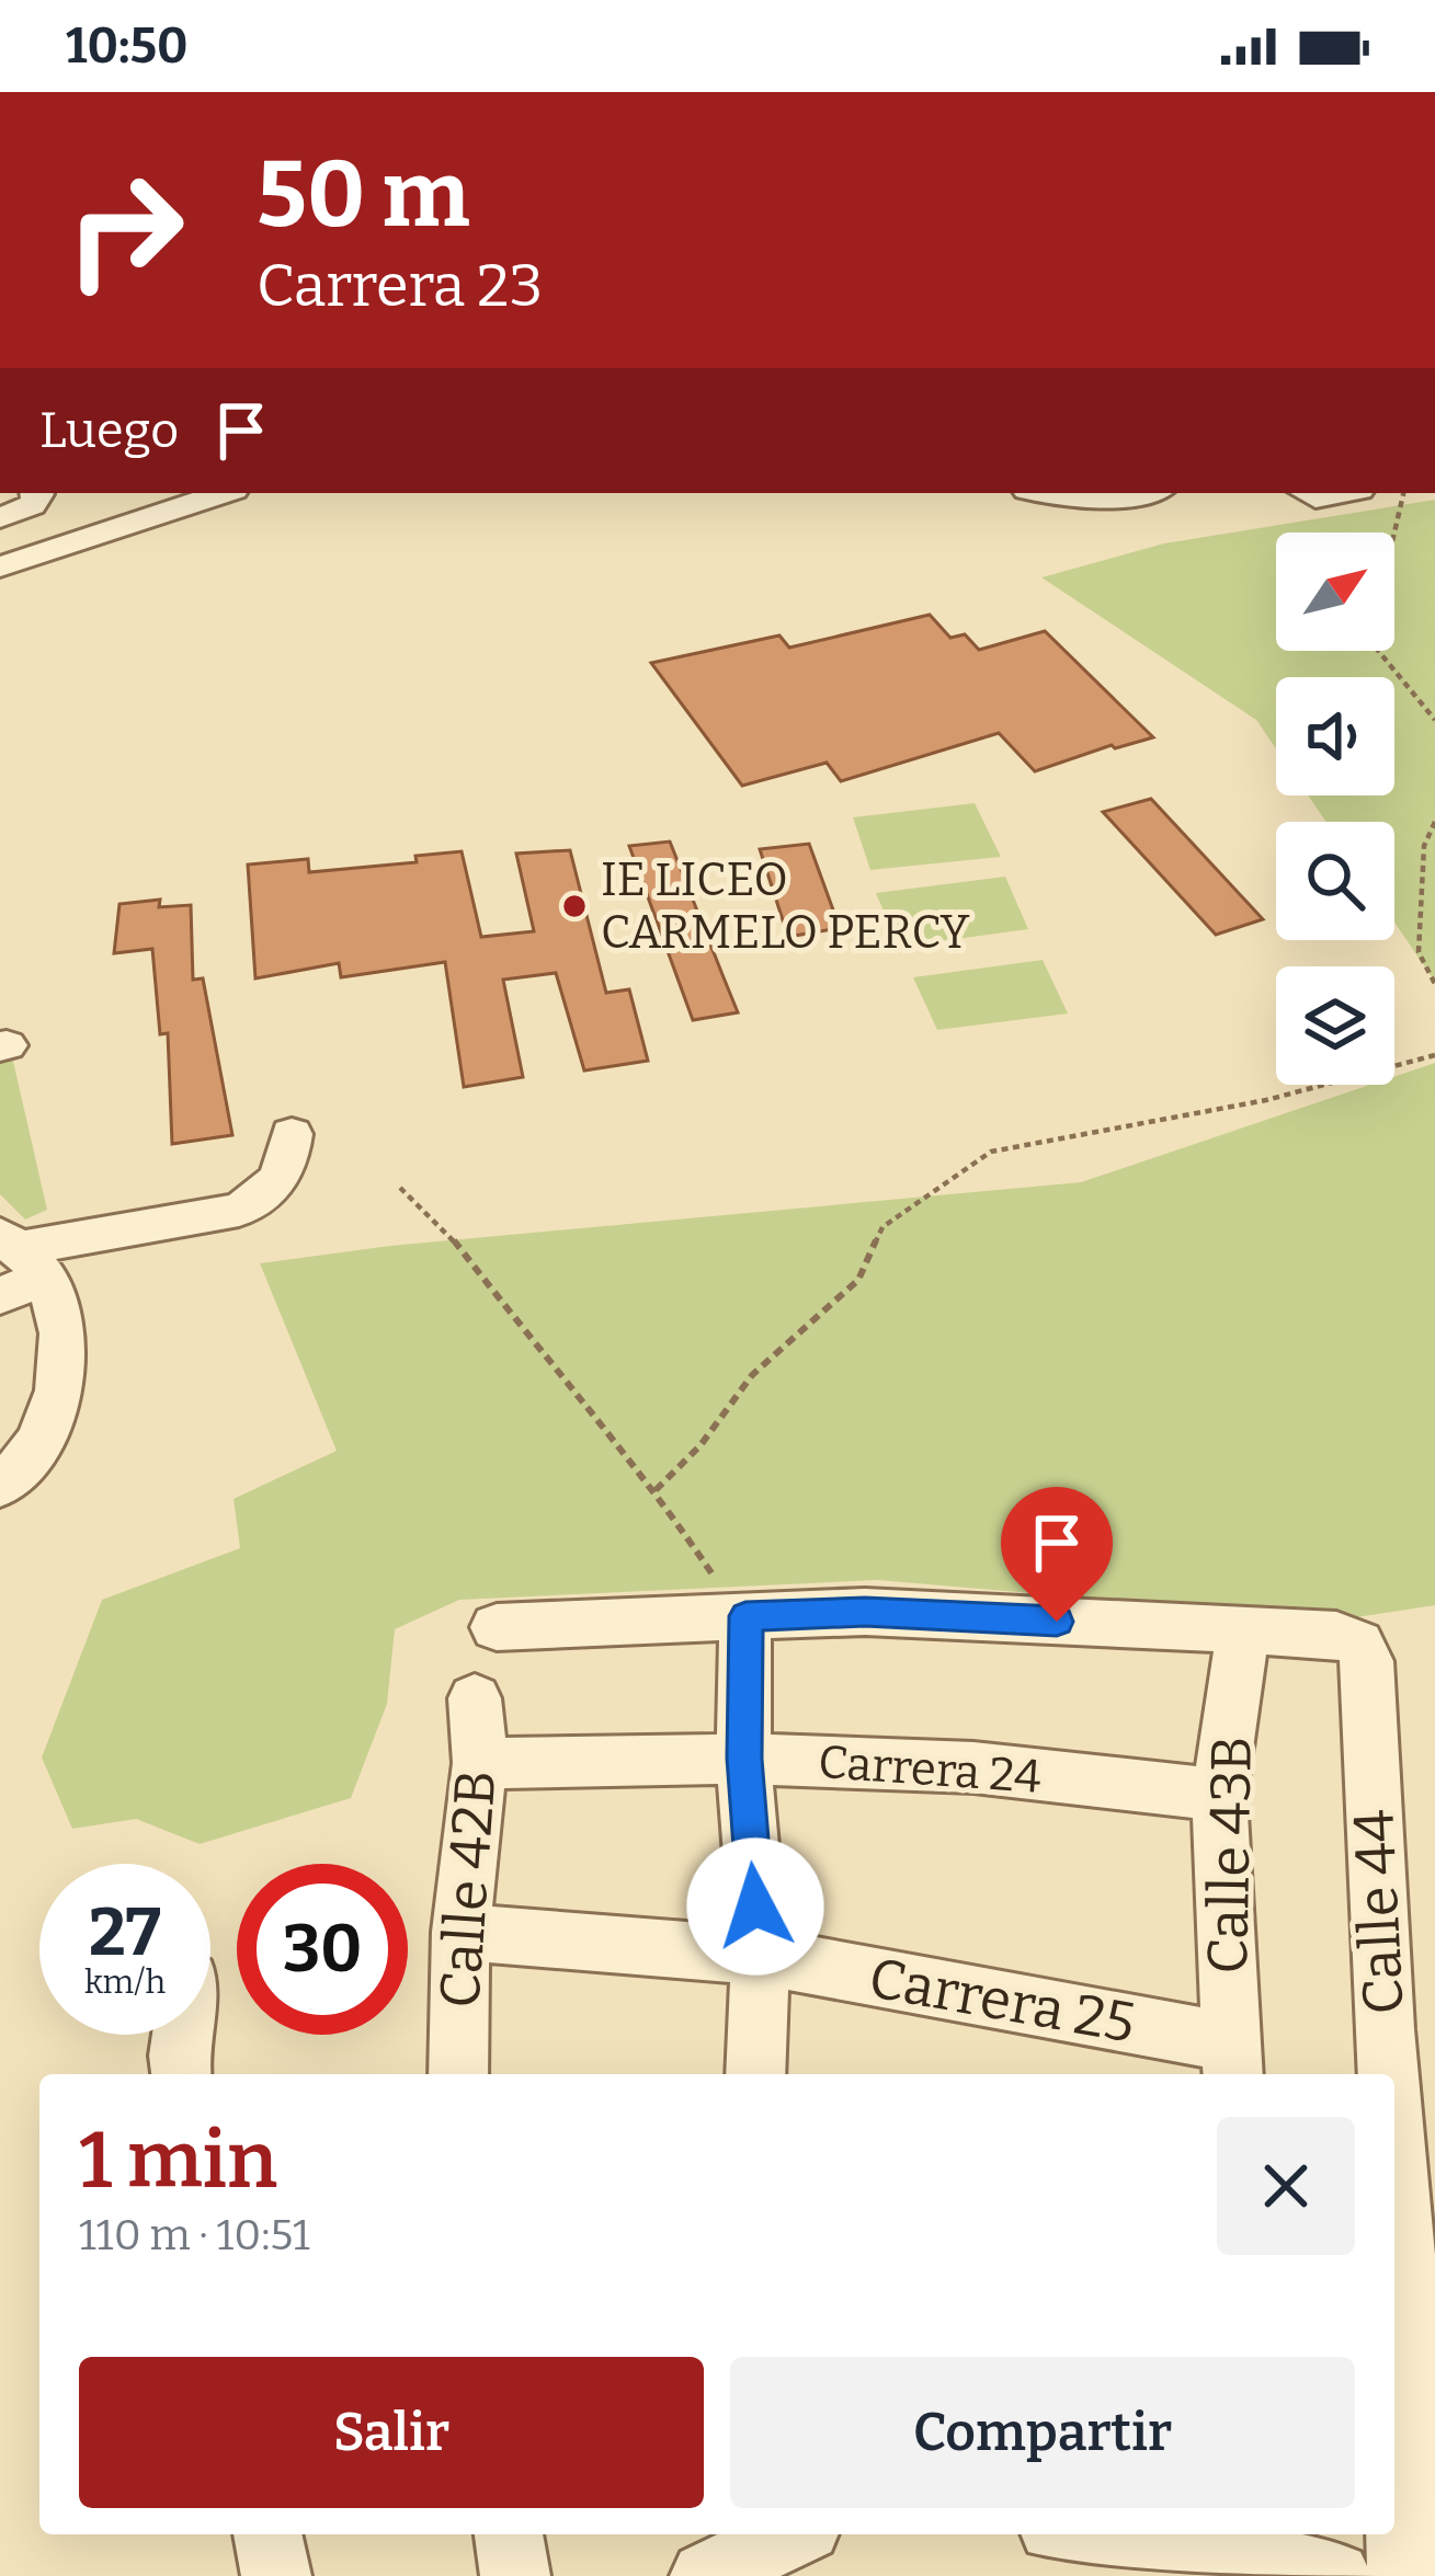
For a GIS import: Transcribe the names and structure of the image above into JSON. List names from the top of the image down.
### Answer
{
  "streets": {
    "street": [
      "Carrera 24",
      "Calle 43B",
      "Calle 42B",
      "Calle 44",
      "Carrera 25"
    ]
  },
  "crossings": [
    ["Carrera 24", "Calle 43B"],
    ["Carrera 24", "Calle 42B"],
    ["Calle 43B", "Calle 44"],
    ["Calle 43B", "Carrera 25"],
    ["Calle 42B", "Carrera 25"]
  ],
  "places": ["IE LICEO CARMELO PERCY"],
  "north": "top right",
  "page": {
    "status": "10:50",
    "turn": ["50 m", "Carrera 23"],
    "then": "Luego",
    "speed": "27 km/h",
    "limit": "30",
    "heading": ["1 min", "110 m · 10:51"],
    "buttons": ["Salir", "Compartir"]
  }
}
